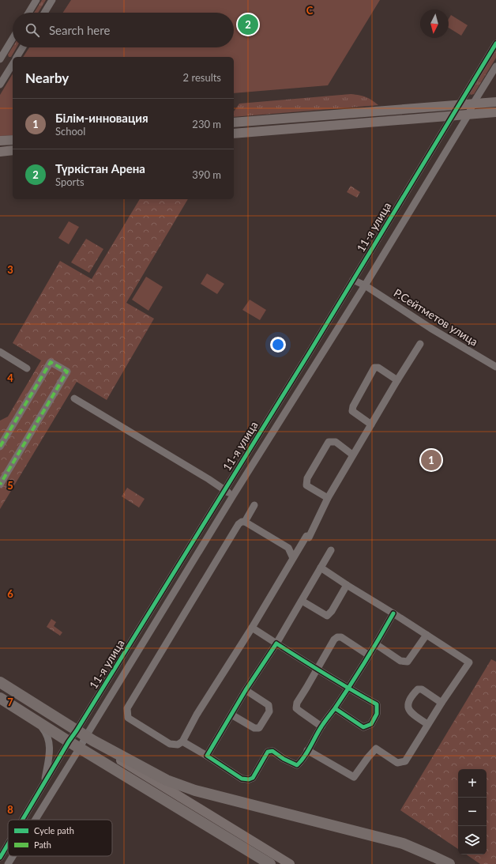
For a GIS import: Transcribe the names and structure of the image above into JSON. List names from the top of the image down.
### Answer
{
  "streets": {
    "street": ["11-я улица", "Р.Сейтметов улица"]
  },
  "crossings": [
    ["11-я улица", "Р.Сейтметов улица"]
  ],
  "legend": ["Cycle path", "Path"],
  "north": "bottom",
  "page": {
    "pins": ["2", "1"],
    "search": "Search here",
    "heading": ["Nearby", "2 results"],
    "list": [
      {
        "mark": "1",
        "name": "Білім-инновация",
        "note": "School",
        "value": "230 m"
      },
      {
        "mark": "2",
        "name": "Түркістан Арена",
        "note": "Sports",
        "value": "390 m"
      }
    ],
    "map_buttons": ["+", "−"]
  },
  "grid": {
    "columns": ["C"],
    "rows": [
      "3",
      "4",
      "5",
      "6",
      "7",
      "8"
    ]
  }
}
